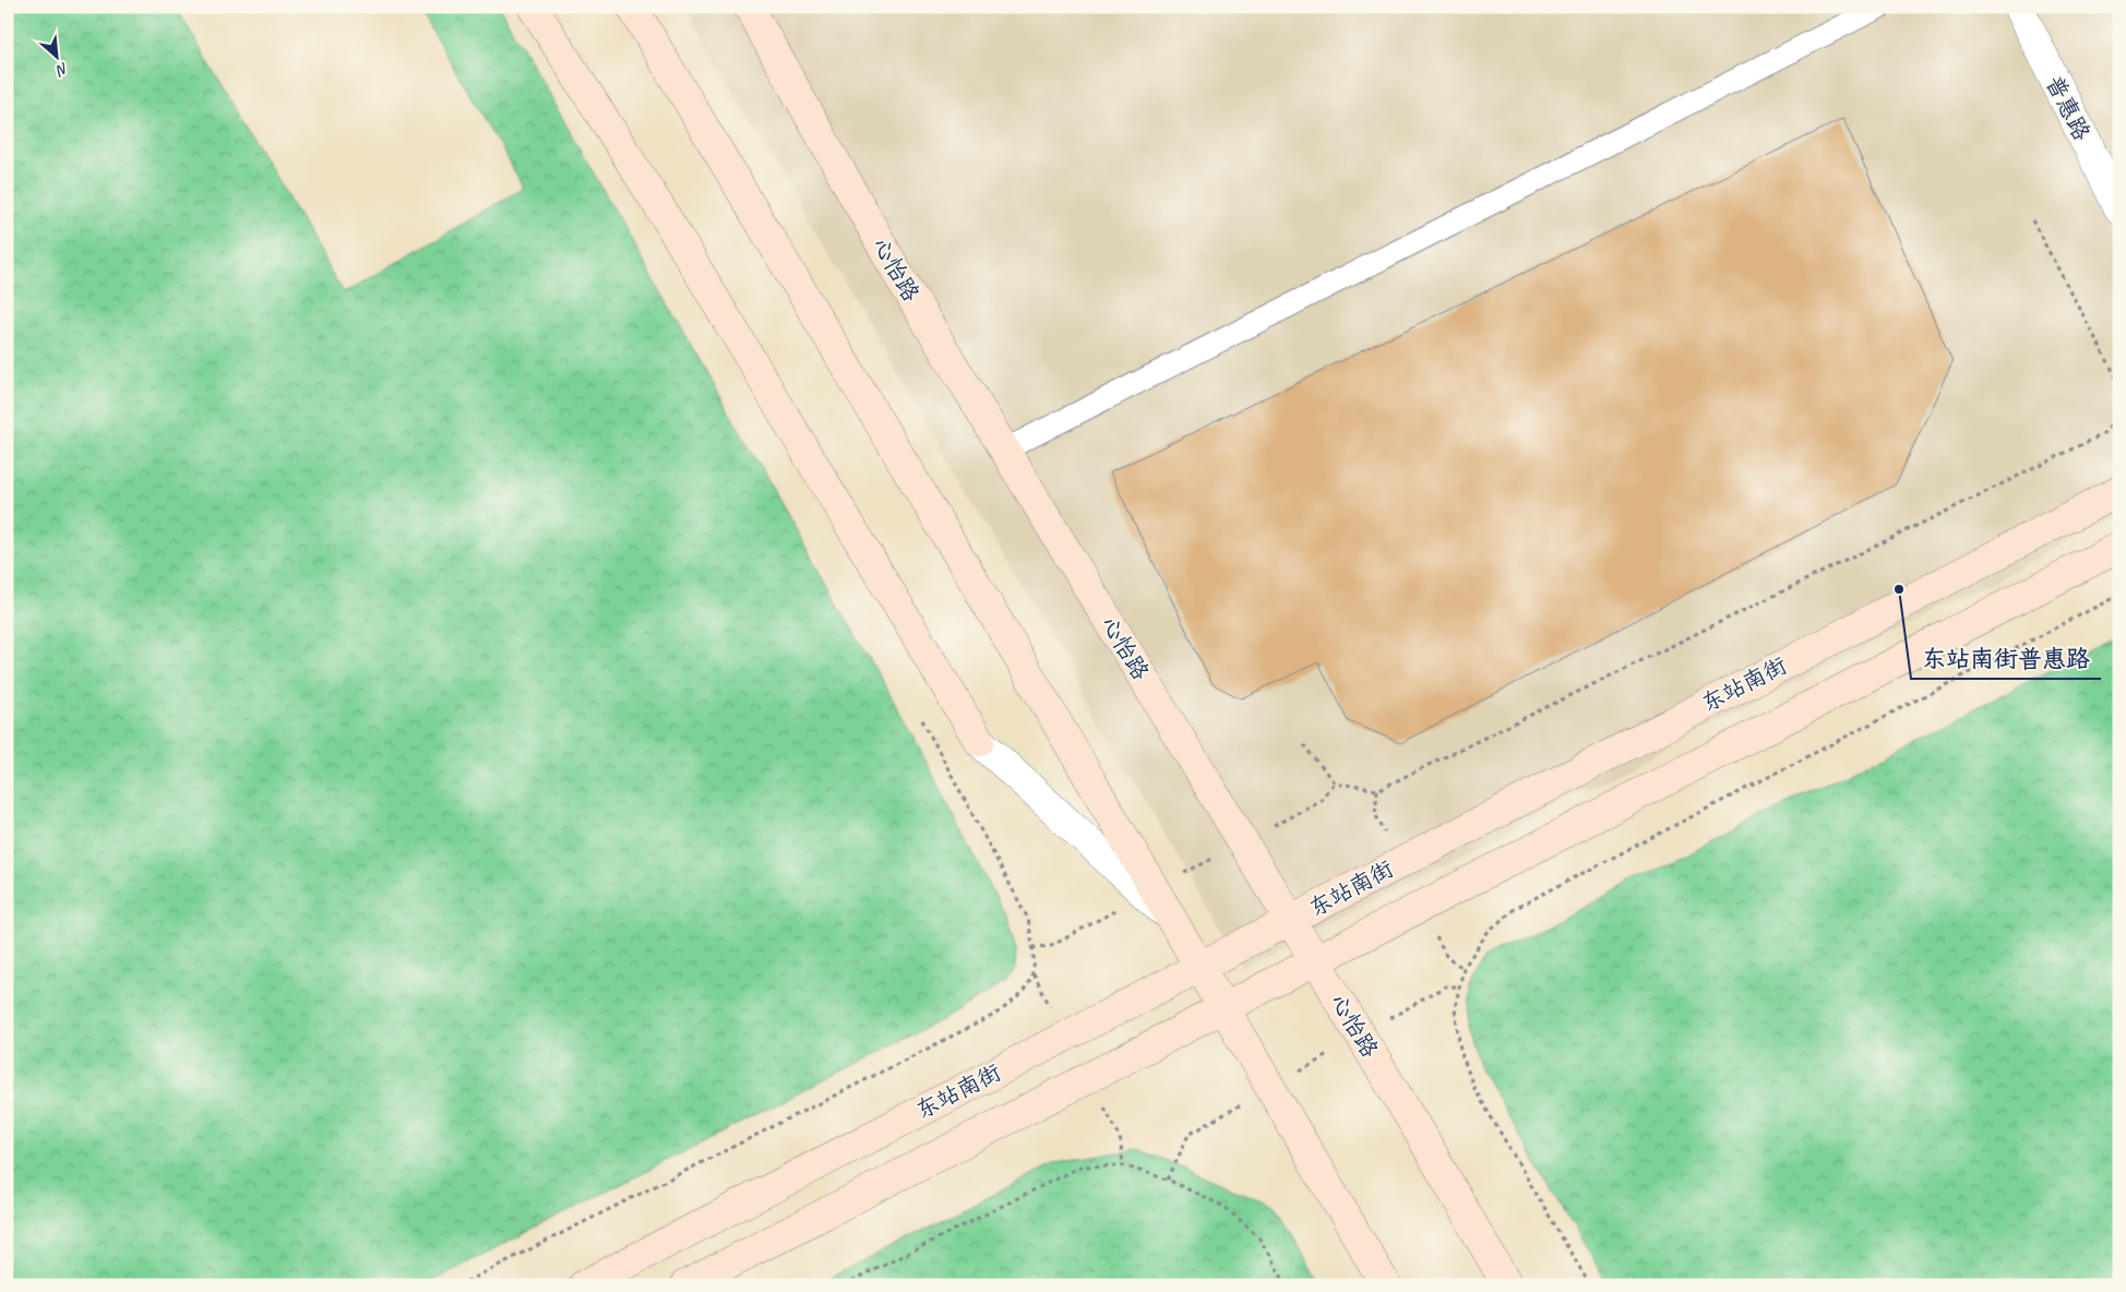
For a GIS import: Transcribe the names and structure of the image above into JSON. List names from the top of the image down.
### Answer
{
  "streets": {
    "street": ["普惠路", "心怡路", "东站南街"]
  },
  "crossings": [
    ["心怡路", "东站南街"]
  ],
  "places": ["东站南街普惠路"],
  "north": "bottom right"
}
